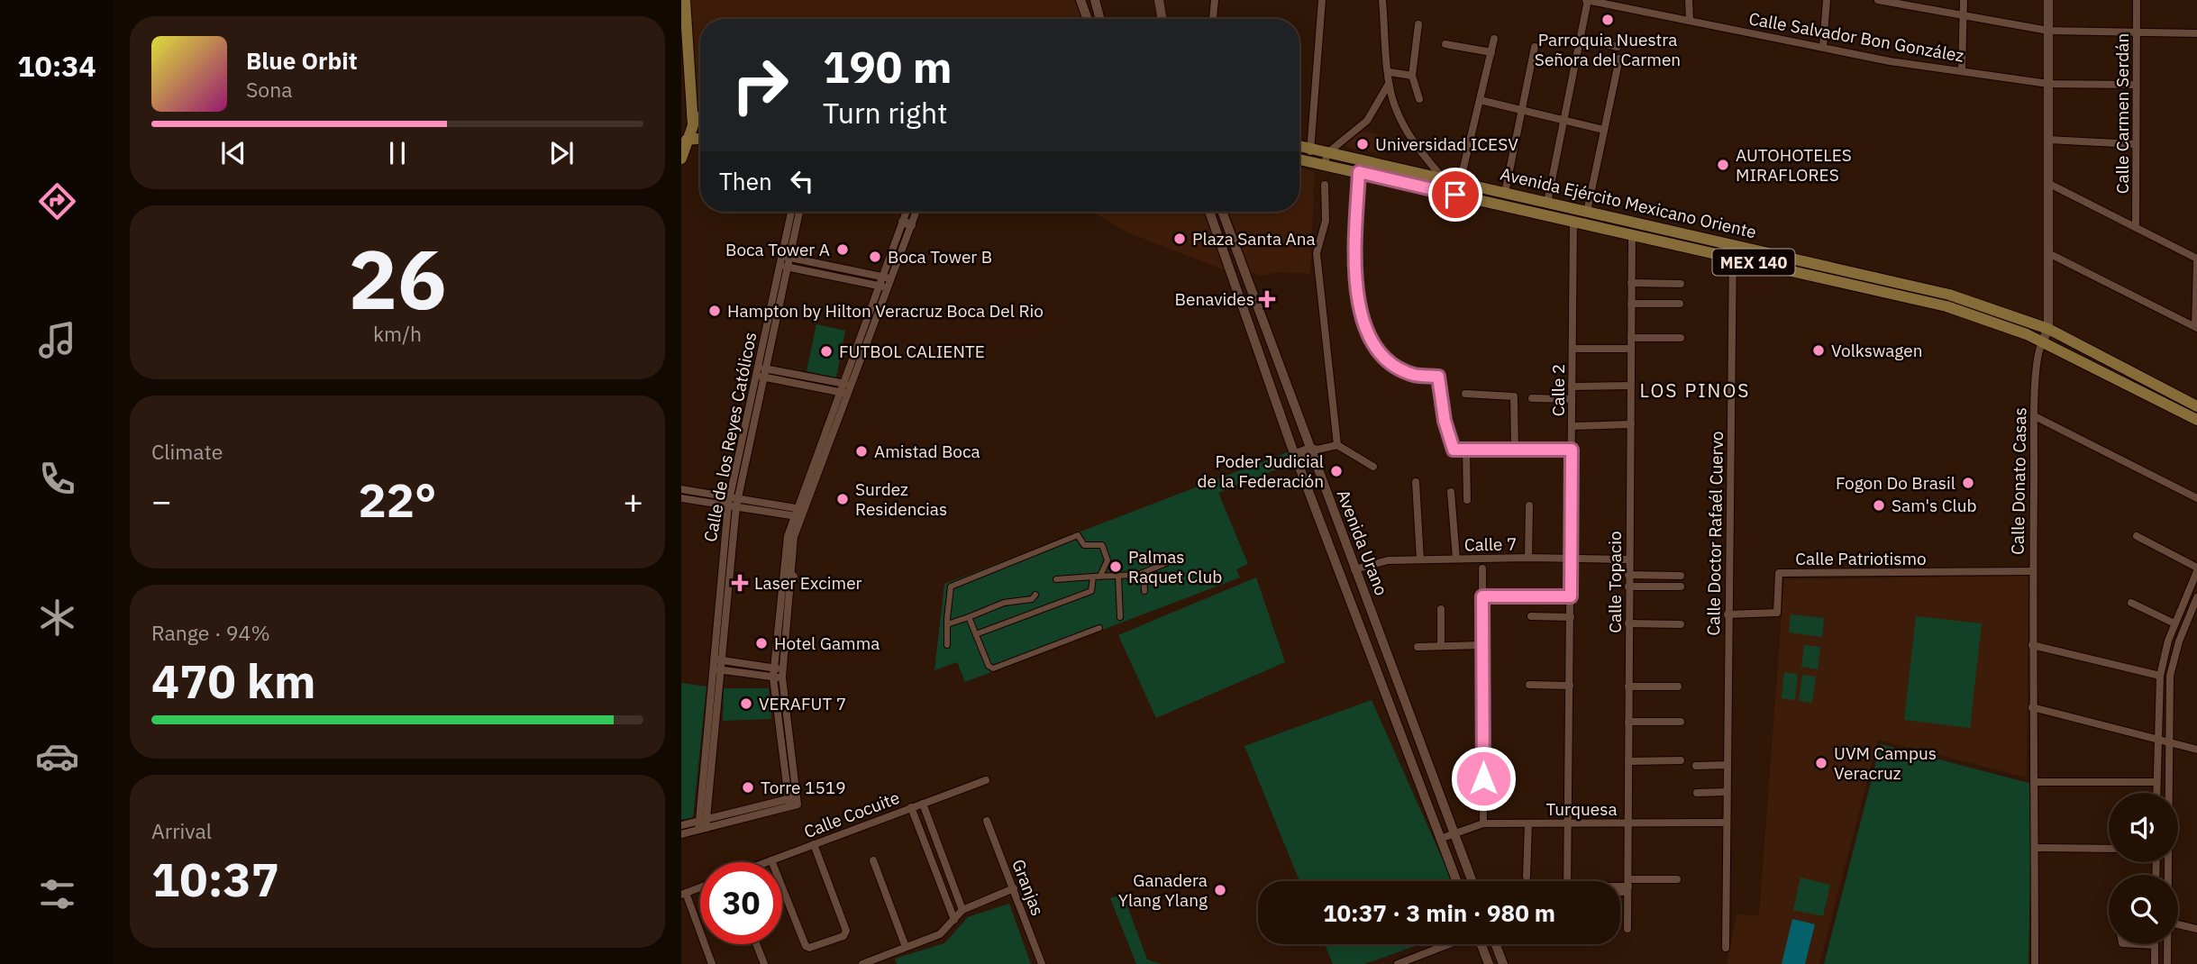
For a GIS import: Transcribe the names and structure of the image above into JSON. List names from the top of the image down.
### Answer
{
  "streets": {
    "main road": ["Avenida Ejército Mexicano Oriente", "MEX 140", "Avenida Urano"],
    "street": [
      "Calle Salvador Bon González",
      "Calle Carmen Serdán",
      "Calle 2",
      "Calle de los Reyes Católicos",
      "Calle Donato Casas",
      "Calle Doctor Rafaél Cuervo",
      "Calle 7",
      "Calle Patriotismo",
      "Calle Topacio",
      "Turquesa",
      "Calle Cocuite",
      "Granjas"
    ]
  },
  "crossings": [
    ["Calle Salvador Bon González", "Calle Carmen Serdán"],
    ["Calle Salvador Bon González", "Calle Donato Casas"],
    ["Avenida Ejército Mexicano Oriente", "Calle 2"],
    ["Avenida Ejército Mexicano Oriente", "Calle Donato Casas"],
    ["Avenida Ejército Mexicano Oriente", "Calle Doctor Rafaél Cuervo"],
    ["Avenida Ejército Mexicano Oriente", "Calle Topacio"],
    ["Calle 2", "Calle 7"],
    ["Calle 2", "Turquesa"],
    ["Calle Donato Casas", "Calle Patriotismo"],
    ["Calle Doctor Rafaél Cuervo", "Calle Patriotismo"],
    ["Calle Doctor Rafaél Cuervo", "Turquesa"],
    ["Avenida Urano", "Calle 7"],
    ["Avenida Urano", "Turquesa"],
    ["Calle 7", "Calle Topacio"],
    ["Calle Topacio", "Turquesa"]
  ],
  "districts": ["LOS PINOS"],
  "places": {
    "other": [
      "Parroquia Nuestra Señora del Carmen",
      "Universidad ICESV",
      "AUTOHOTELES MIRAFLORES",
      "Plaza Santa Ana",
      "Boca Tower A",
      "Boca Tower B",
      "Hampton by Hilton Veracruz Boca Del Rio",
      "Volkswagen",
      "FUTBOL CALIENTE",
      "Amistad Boca",
      "Poder Judicial de la Federación",
      "Fogon Do Brasil",
      "Surdez Residencias",
      "Sam's Club",
      "Palmas Raquet Club",
      "Hotel Gamma",
      "VERAFUT 7",
      "UVM Campus Veracruz",
      "Torre 1519",
      "Ganadera Ylang Ylang"
    ],
    "health": ["Benavides", "Laser Excimer"]
  },
  "page": {
    "tabs": "10:34",
    "turn": ["190 m", "Turn right"],
    "song": ["Blue Orbit", "Sona"],
    "then": "Then",
    "tile": [
      ["26", "km/h"],
      "Climate",
      ["Range · 94%", "470 km"],
      ["Arrival", "10:37"]
    ],
    "heat": ["−", "22°", "+"],
    "limit": "30",
    "trip": "10:37 · 3 min · 980 m"
  }
}
